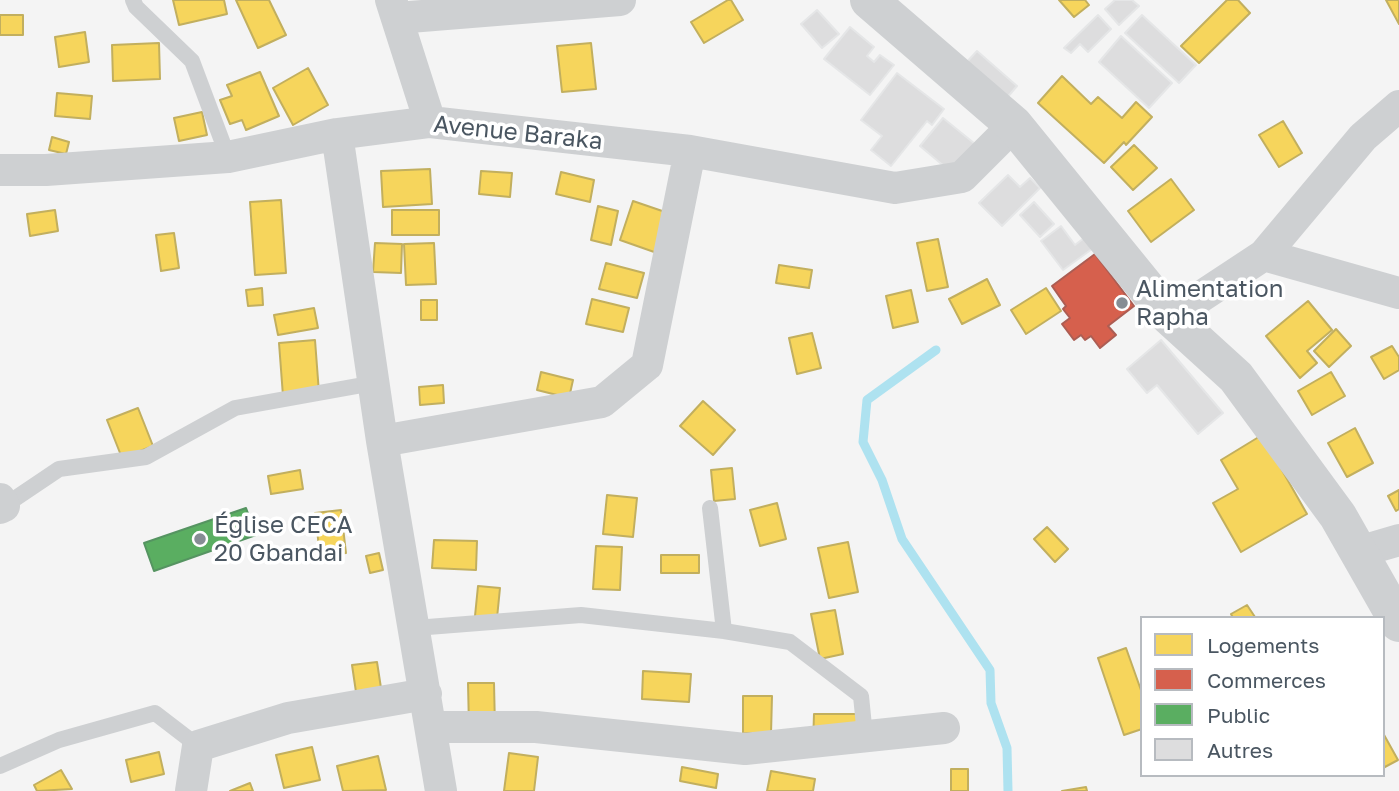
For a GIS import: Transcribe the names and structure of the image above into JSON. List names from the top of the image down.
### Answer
{
  "streets": {
    "street": ["Avenue Baraka"]
  },
  "places": ["Alimentation Rapha", "Église CECA 20 Gbandai"],
  "legend": [
    "Logements",
    "Commerces",
    "Public",
    "Autres"
  ]
}
